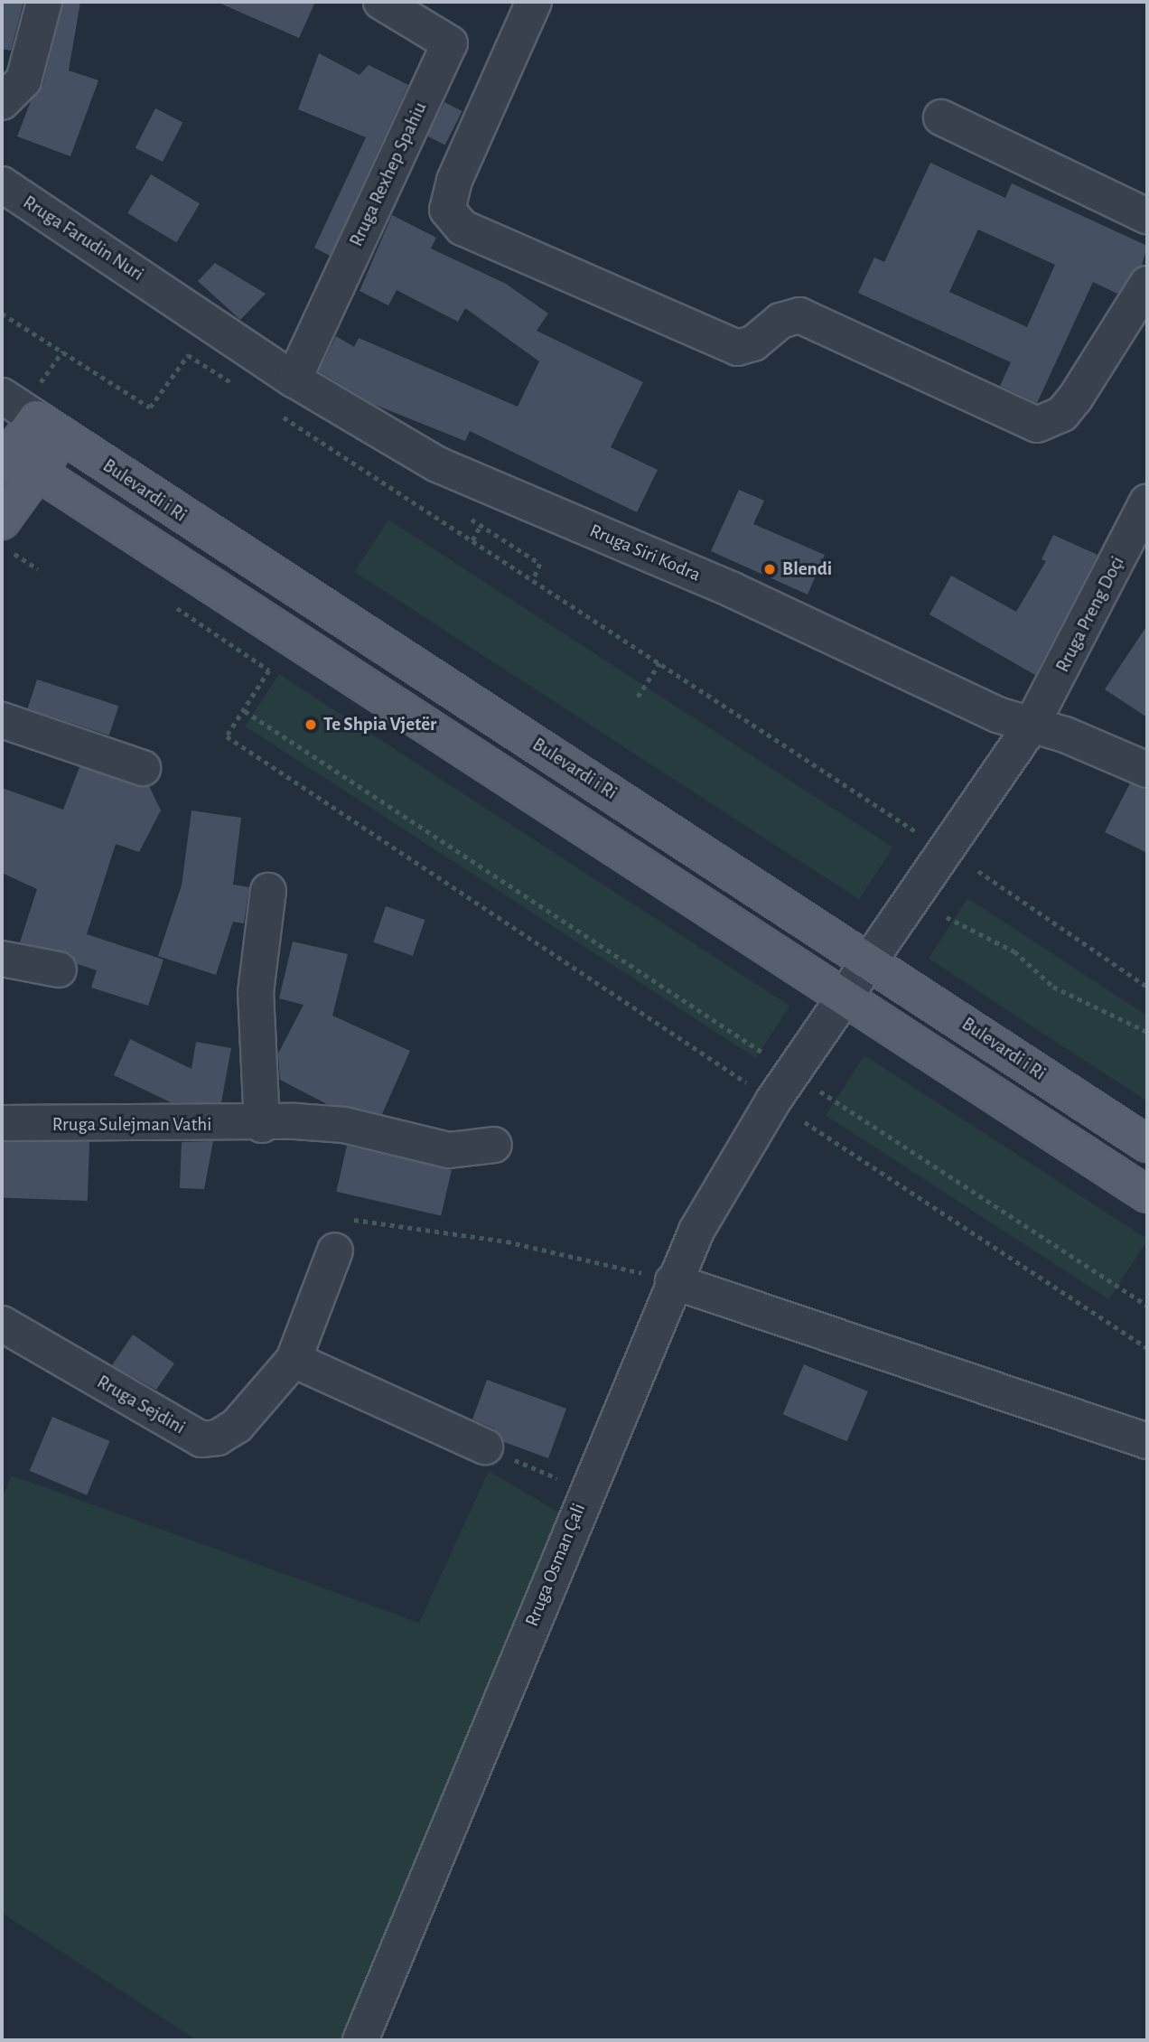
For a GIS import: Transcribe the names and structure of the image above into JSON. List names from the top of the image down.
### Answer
{
  "streets": {
    "main road": ["Bulevardi i Ri"],
    "street": [
      "Rruga Rexhep Spahiu",
      "Rruga Farudin Nuri",
      "Rruga Siri Kodra",
      "Rruga Preng Doçi",
      "Rruga Sulejman Vathi",
      "Rruga Sejdini",
      "Rruga Osman Çali"
    ]
  },
  "crossings": [
    ["Rruga Rexhep Spahiu", "Rruga Siri Kodra"],
    ["Rruga Farudin Nuri", "Rruga Siri Kodra"],
    ["Bulevardi i Ri", "Rruga Preng Doçi"],
    ["Bulevardi i Ri", "Rruga Osman Çali"],
    ["Rruga Siri Kodra", "Rruga Preng Doçi"],
    ["Rruga Preng Doçi", "Rruga Osman Çali"]
  ],
  "places": ["Blendi", "Te Shpia Vjetër"]
}
